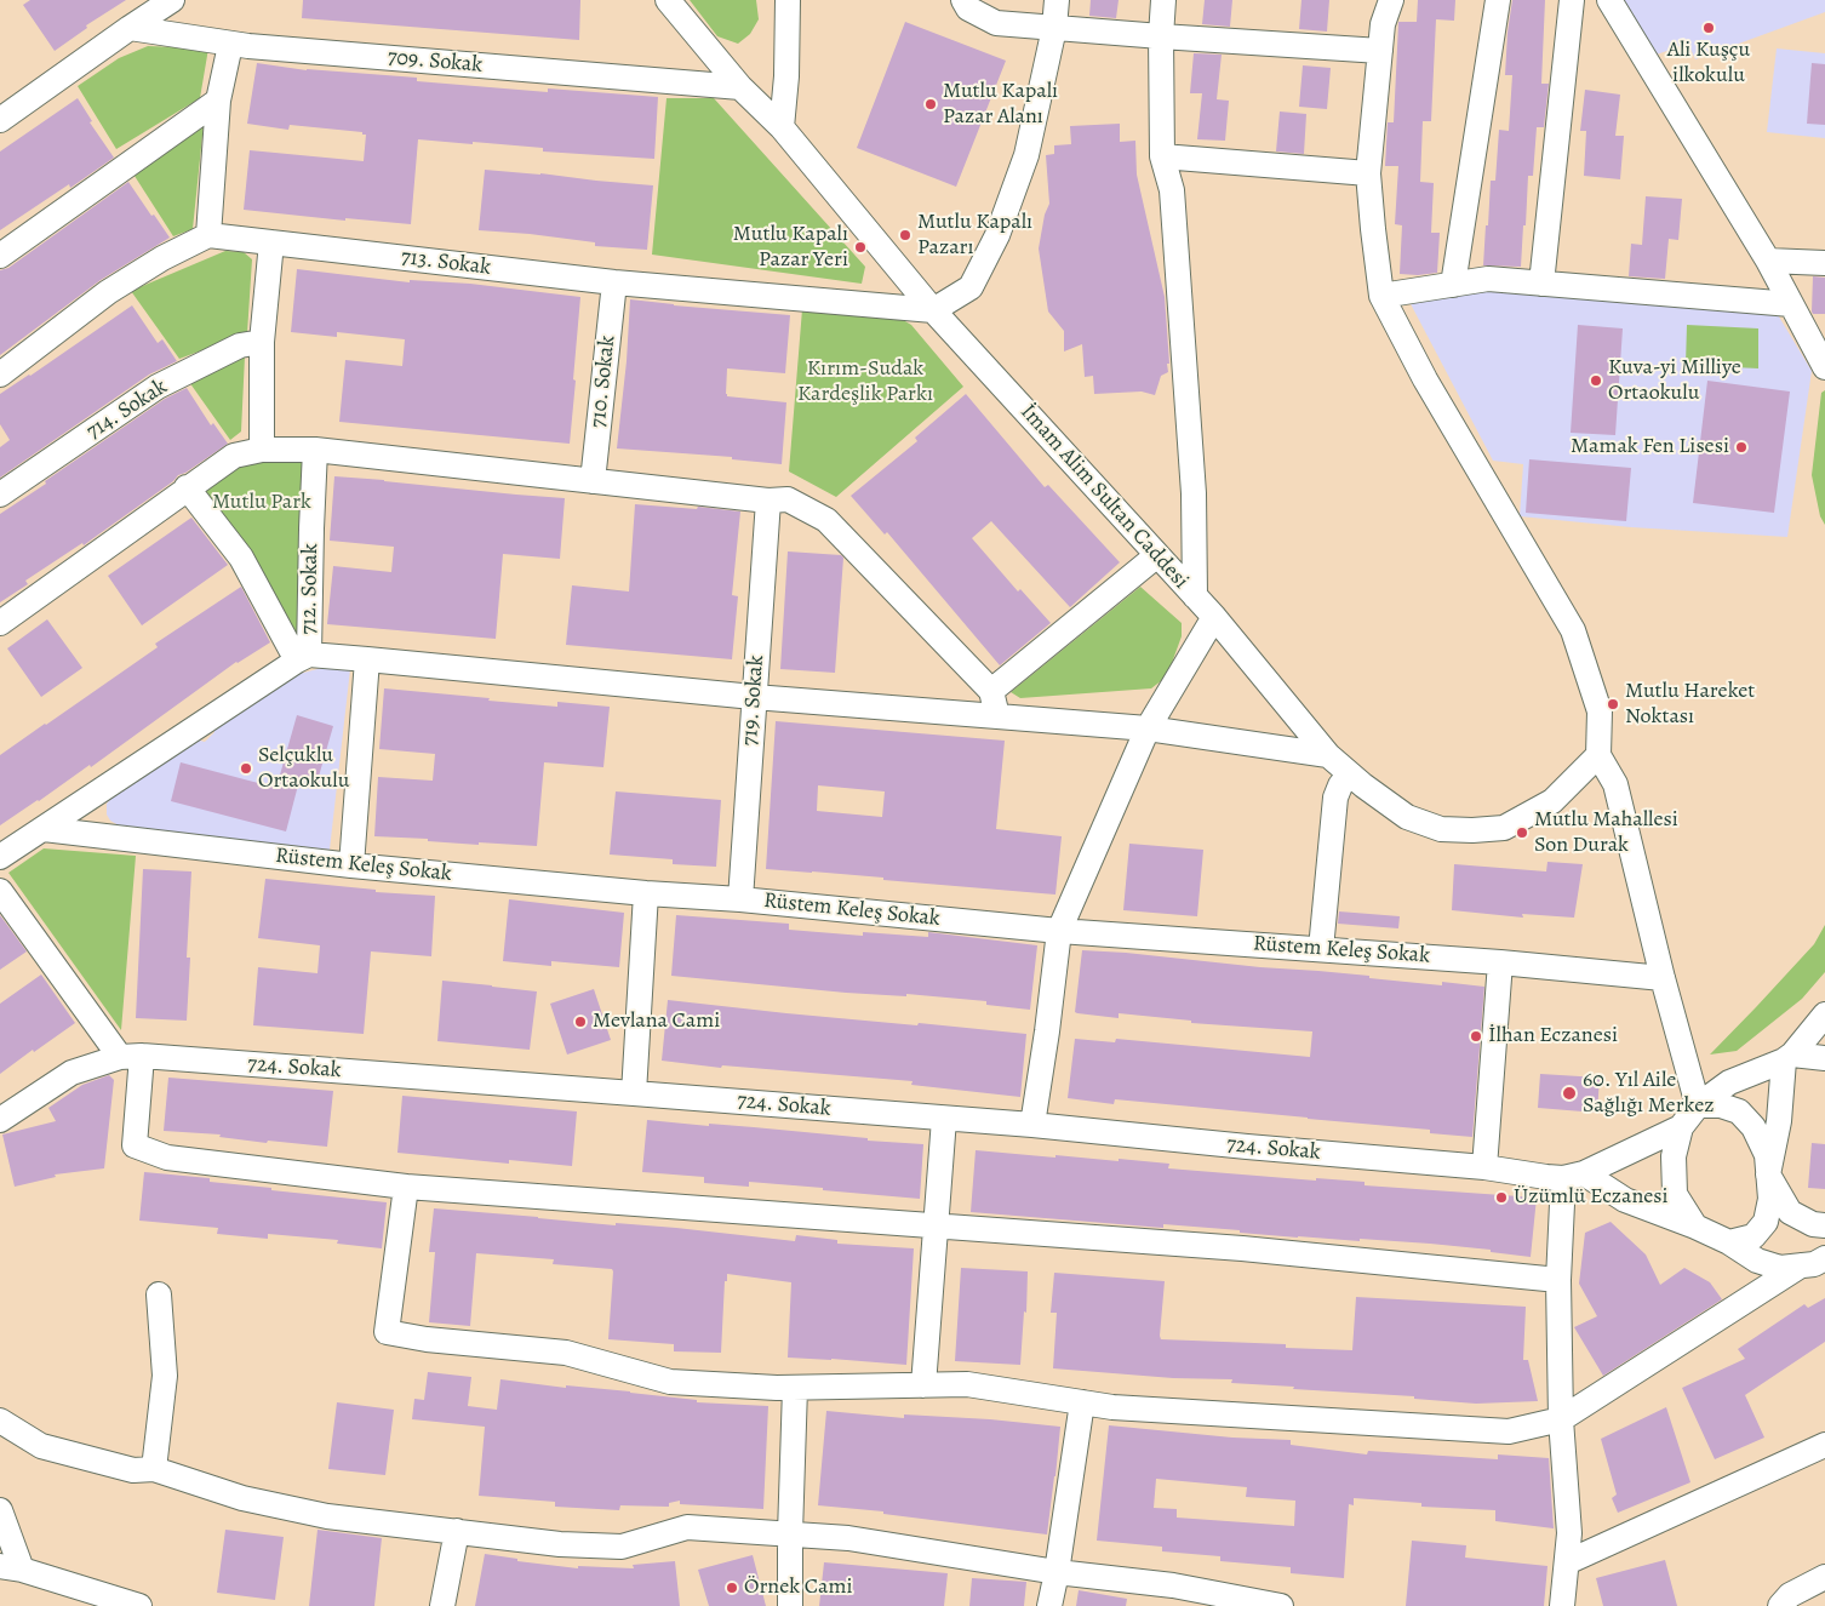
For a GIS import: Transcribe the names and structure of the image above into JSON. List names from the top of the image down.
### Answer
{
  "streets": {
    "street": [
      "709. Sokak",
      "713. Sokak",
      "710. Sokak",
      "714. Sokak",
      "İmam Alim Sultan Caddesi",
      "712. Sokak",
      "719. Sokak",
      "Rüstem Keleş Sokak",
      "724. Sokak"
    ]
  },
  "crossings": [
    ["709. Sokak", "İmam Alim Sultan Caddesi"],
    ["713. Sokak", "710. Sokak"],
    ["713. Sokak", "İmam Alim Sultan Caddesi"],
    ["719. Sokak", "Rüstem Keleş Sokak"]
  ],
  "parks": ["Kırım-Sudak Kardeşlik Parkı", "Mutlu Park"],
  "places": [
    "Ali Kuşçu ilkokulu",
    "Mutlu Kapalı Pazar Alanı",
    "Mutlu Kapalı Pazarı",
    "Mutlu Kapalı Pazar Yeri",
    "Kuva-yi Milliye Ortaokulu",
    "Mamak Fen Lisesi",
    "Mutlu Hareket Noktası",
    "Selçuklu Ortaokulu",
    "Mutlu Mahallesi Son Durak",
    "Mevlana Cami",
    "İlhan Eczanesi",
    "60. Yıl Aile Sağlığı Merkez",
    "Üzümlü Eczanesi",
    "Örnek Cami"
  ]
}
